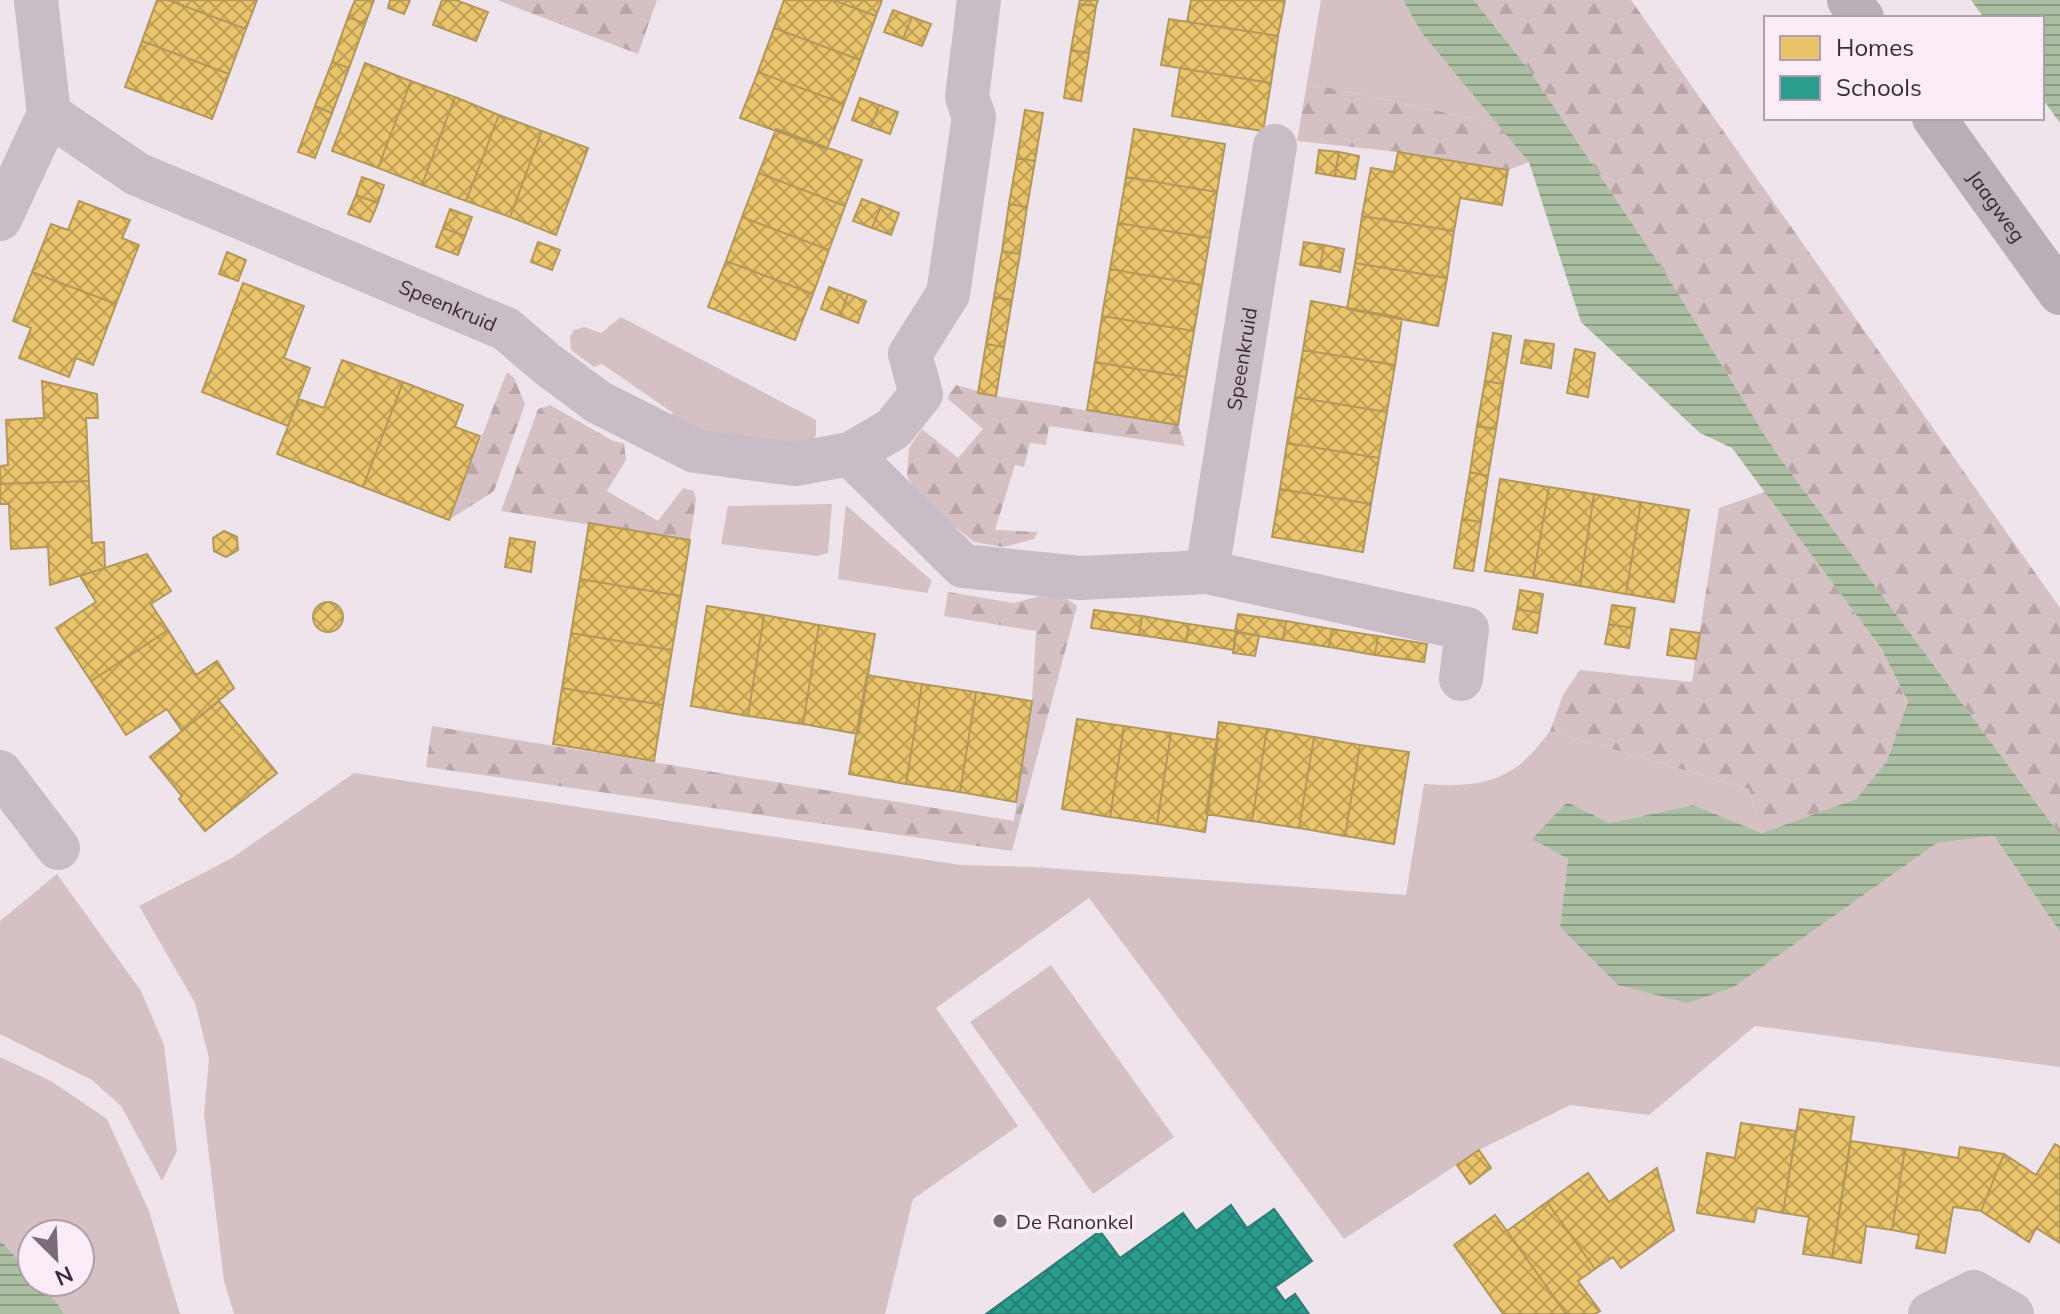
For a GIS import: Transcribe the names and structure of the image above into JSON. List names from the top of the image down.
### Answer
{
  "streets": {
    "main road": ["Jaagweg"],
    "street": ["Speenkruid"]
  },
  "places": ["De Ranonkel"],
  "legend": ["Homes", "Schools"],
  "north": "bottom right"
}
